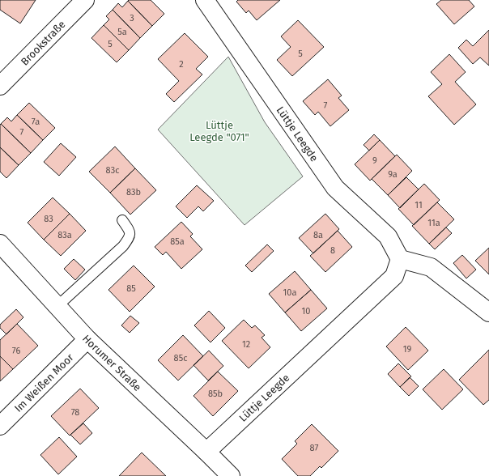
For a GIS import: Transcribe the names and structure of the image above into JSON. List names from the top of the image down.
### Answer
{
  "streets": {
    "street": [
      "Brookstraße",
      "Lüttje Leegde",
      "Horumer Straße",
      "Im Weißen Moor"
    ]
  },
  "crossings": [
    ["Lüttje Leegde", "Horumer Straße"],
    ["Horumer Straße", "Im Weißen Moor"]
  ],
  "parks": ["Lüttje Leegde \"071\""],
  "house_numbers": [
    "3",
    "5a",
    "5",
    "5",
    "2",
    "7",
    "7a",
    "7",
    "9",
    "83c",
    "9a",
    "83b",
    "11",
    "83",
    "11a",
    "83a",
    "8a",
    "85a",
    "8",
    "85",
    "10a",
    "10",
    "12",
    "19",
    "76",
    "85c",
    "85b",
    "78",
    "87"
  ]
}
